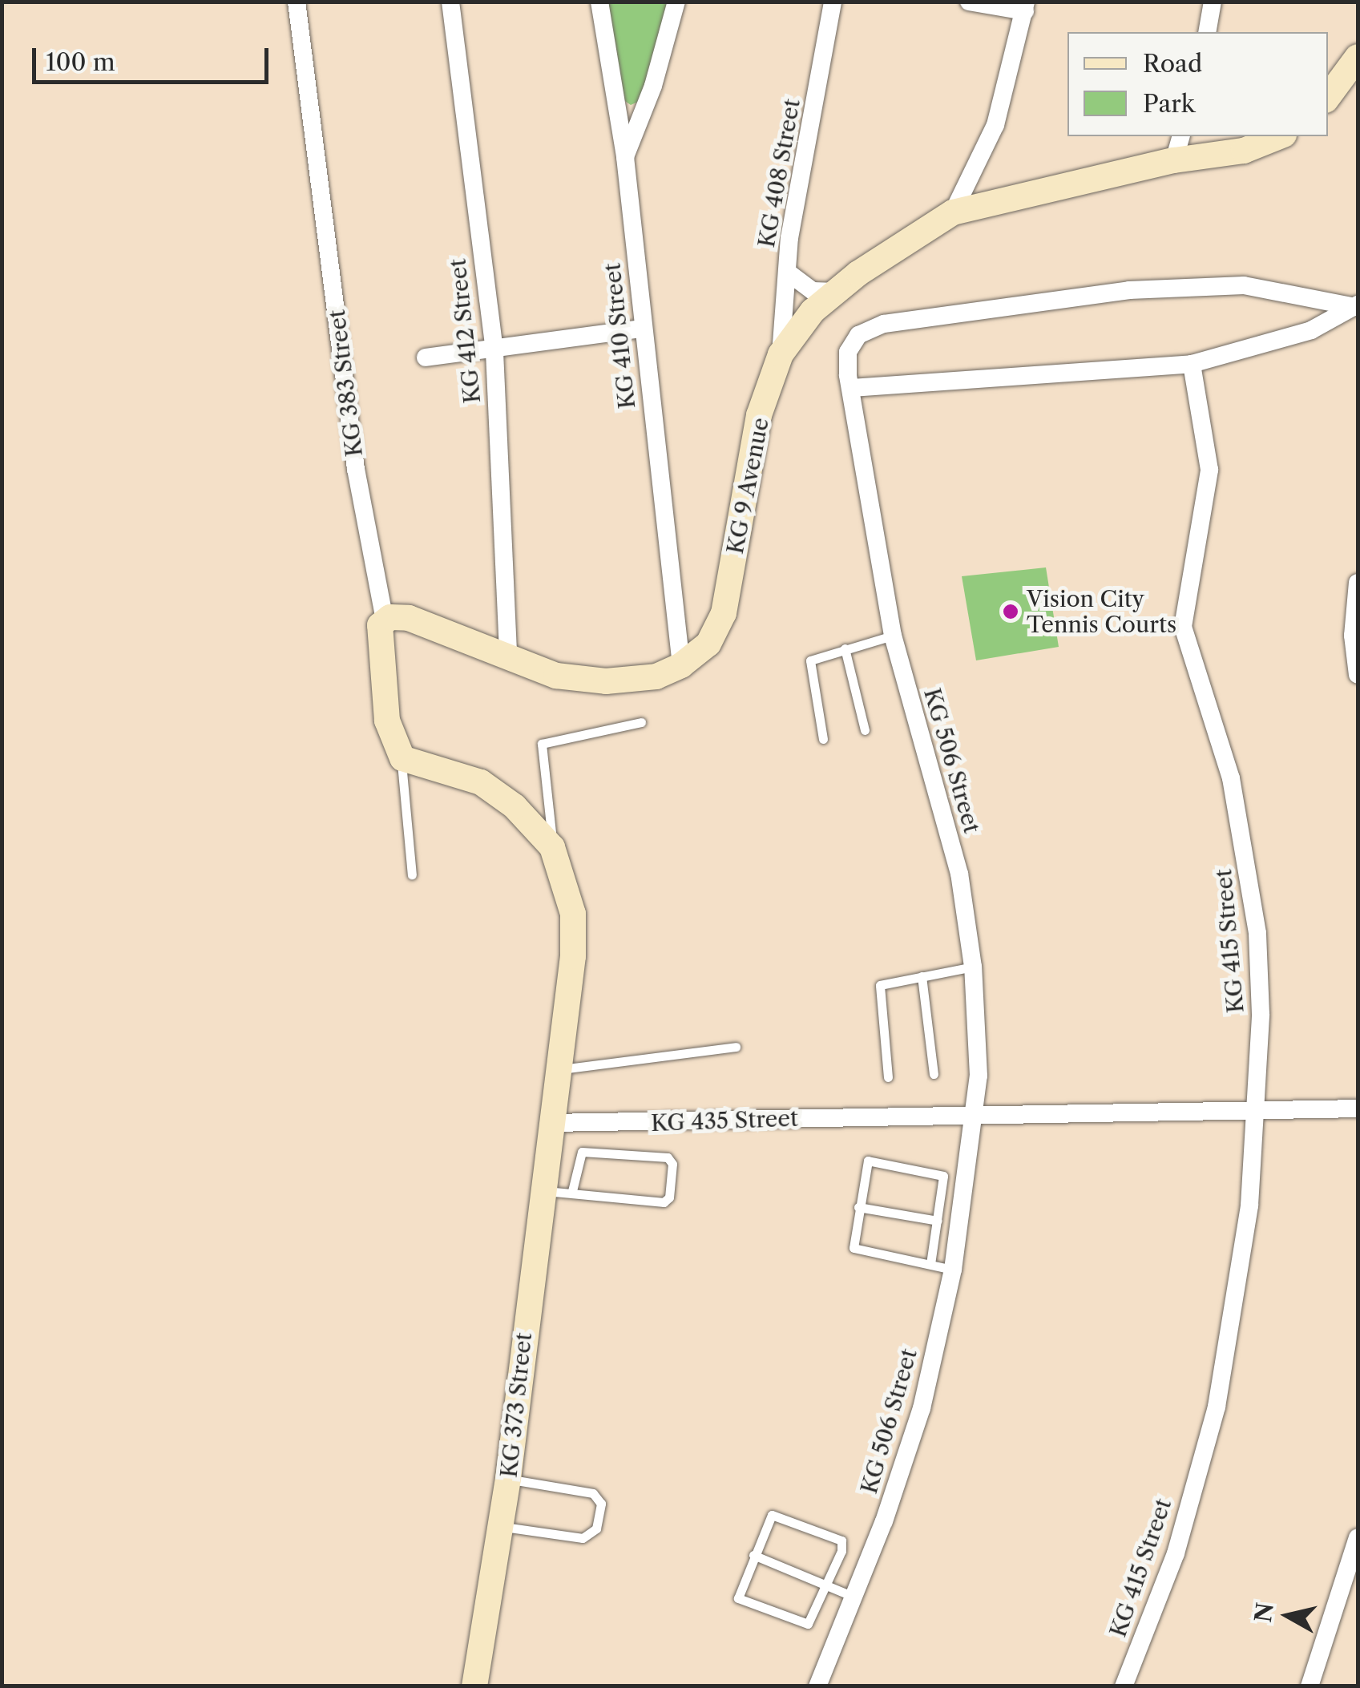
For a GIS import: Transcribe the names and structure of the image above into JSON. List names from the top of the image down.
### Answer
{
  "streets": {
    "main road": ["KG 383 Street", "KG 9 Avenue", "KG 373 Street"],
    "street": [
      "KG 408 Street",
      "KG 412 Street",
      "KG 410 Street",
      "KG 506 Street",
      "KG 415 Street",
      "KG 435 Street"
    ]
  },
  "crossings": [
    ["KG 408 Street", "KG 9 Avenue"],
    ["KG 412 Street", "KG 9 Avenue"],
    ["KG 410 Street", "KG 9 Avenue"],
    ["KG 383 Street", "KG 9 Avenue"],
    ["KG 506 Street", "KG 435 Street"],
    ["KG 415 Street", "KG 435 Street"],
    ["KG 435 Street", "KG 373 Street"]
  ],
  "places": ["Vision City Tennis Courts"],
  "legend": ["Road", "Park"],
  "scale_bar": "100 m",
  "north": "left"
}
